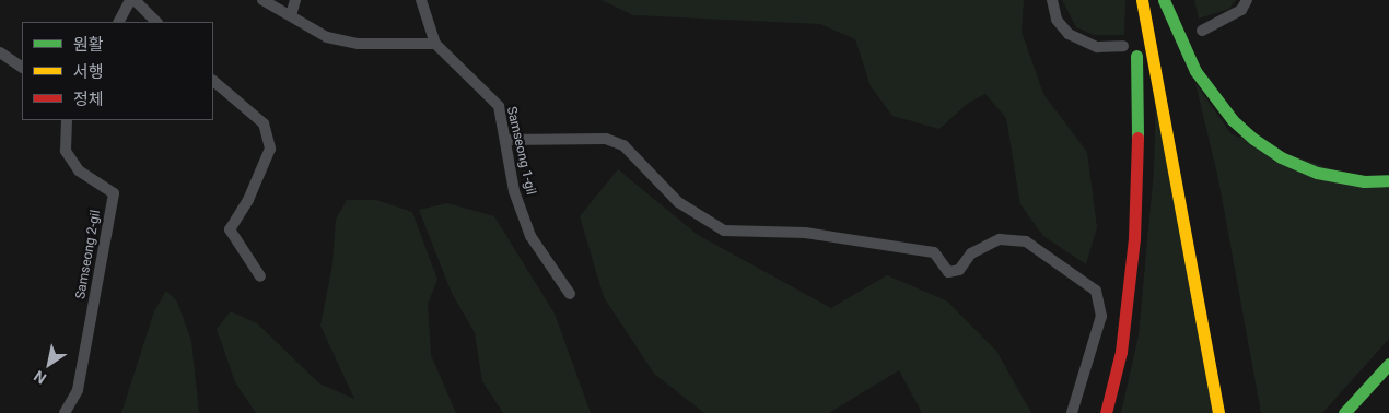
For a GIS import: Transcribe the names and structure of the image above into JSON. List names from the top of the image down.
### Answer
{
  "streets": {
    "lane": ["Samseong 1-gil", "Samseong 2-gil"]
  },
  "legend": ["원활", "서행", "정체"],
  "north": "bottom left"
}
